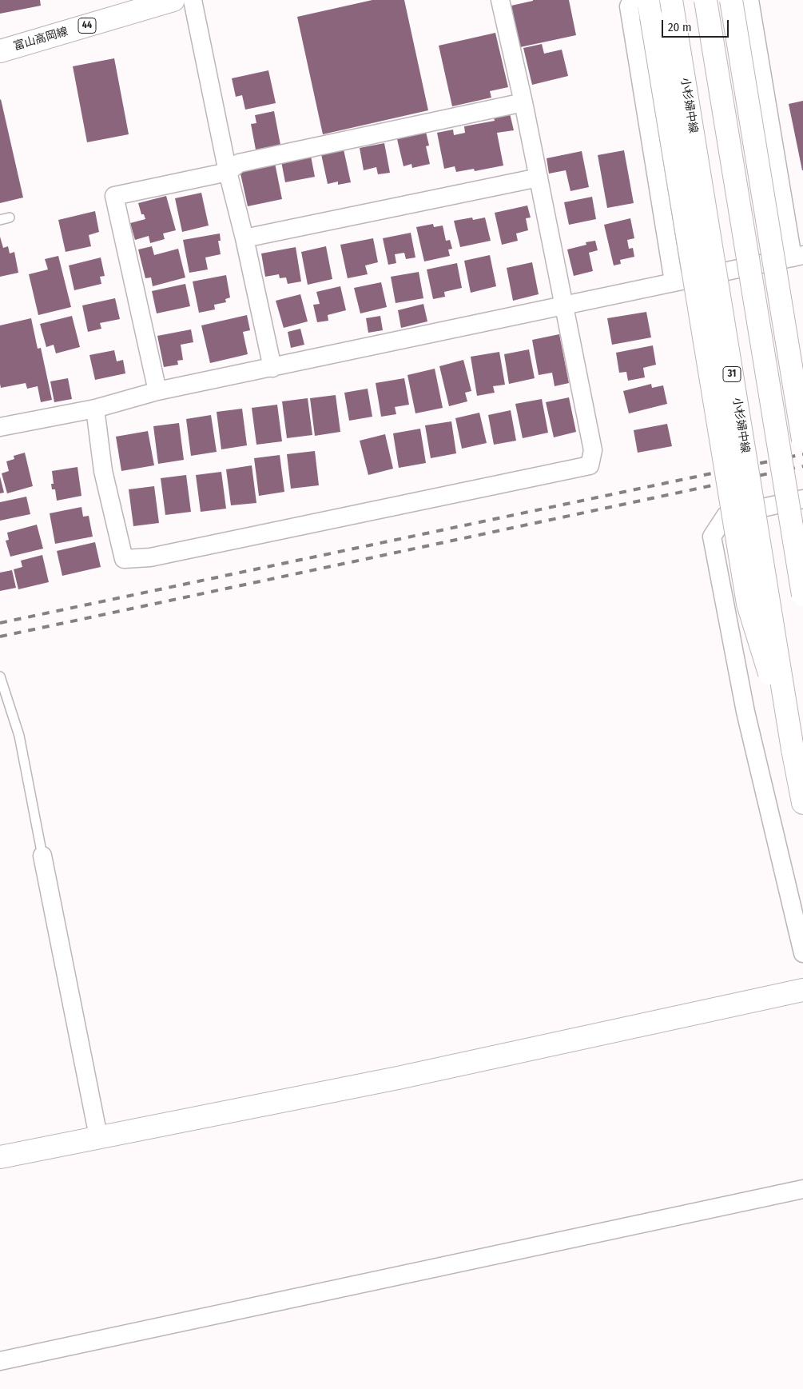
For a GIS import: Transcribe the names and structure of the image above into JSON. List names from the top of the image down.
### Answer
{
  "streets": {
    "main road": [
      "44",
      "富山高岡線",
      "小杉婦中線",
      "31"
    ]
  },
  "crossings": [
    ["小杉婦中線", "31"]
  ],
  "scale_bar": "20 m"
}
